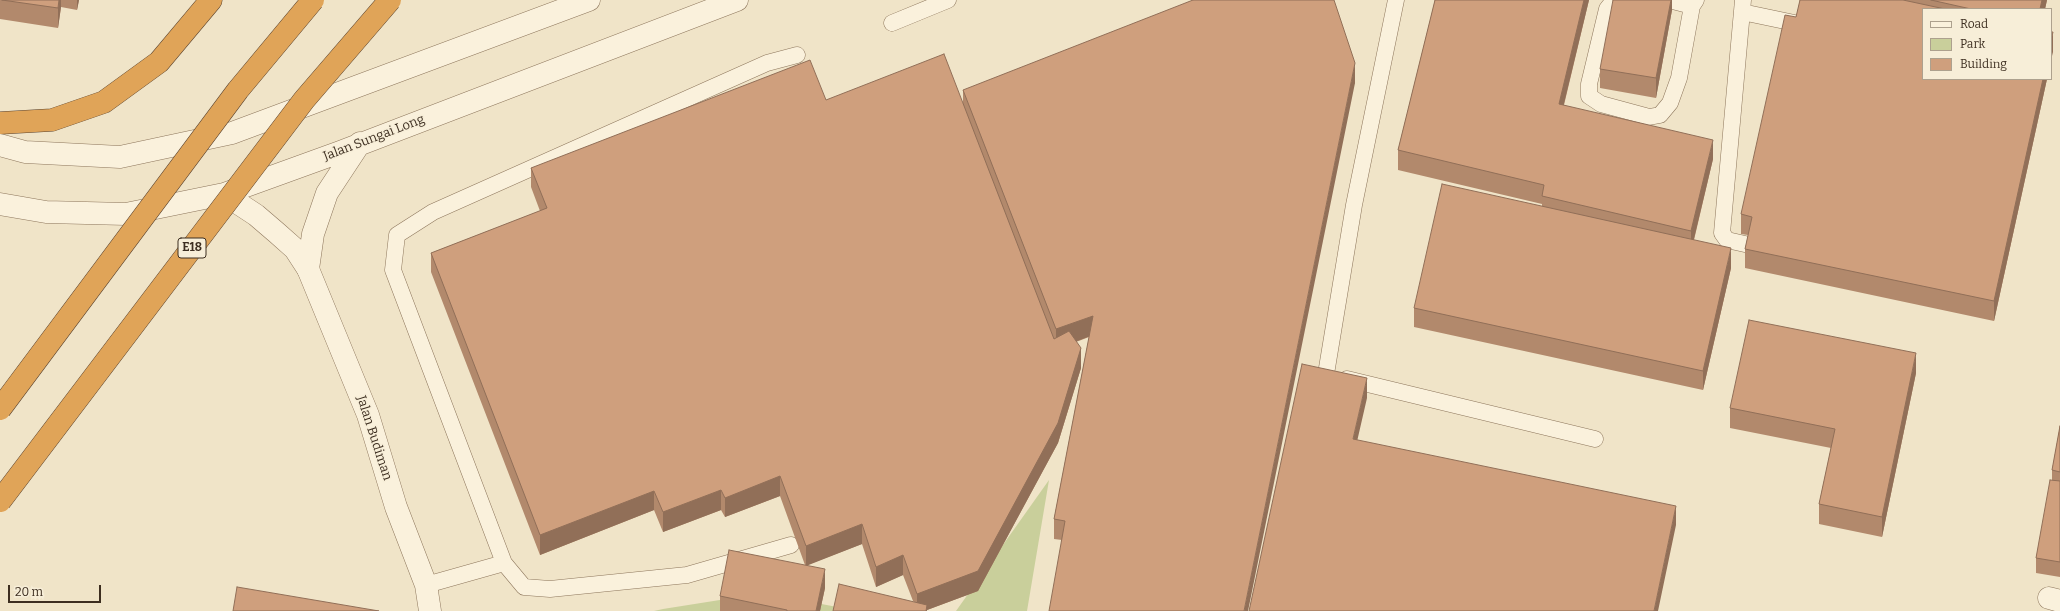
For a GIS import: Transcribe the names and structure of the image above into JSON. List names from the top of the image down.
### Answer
{
  "streets": {
    "highway": ["E18"],
    "street": ["Jalan Sungai Long", "Jalan Budiman"]
  },
  "crossings": [
    ["Jalan Sungai Long", "Jalan Budiman"]
  ],
  "legend": ["Road", "Park", "Building"],
  "scale_bar": "20 m"
}
